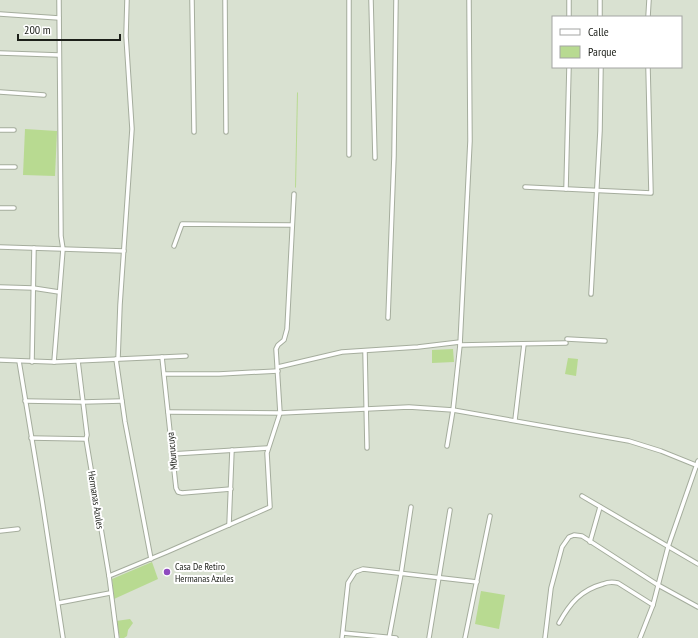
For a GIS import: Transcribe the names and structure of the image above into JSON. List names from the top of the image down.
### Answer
{
  "streets": {
    "street": ["Mburucuya", "Hermanas Azules"]
  },
  "places": ["Casa De Retiro Hermanas Azules"],
  "legend": ["Calle", "Parque"],
  "scale_bar": "200 m"
}
